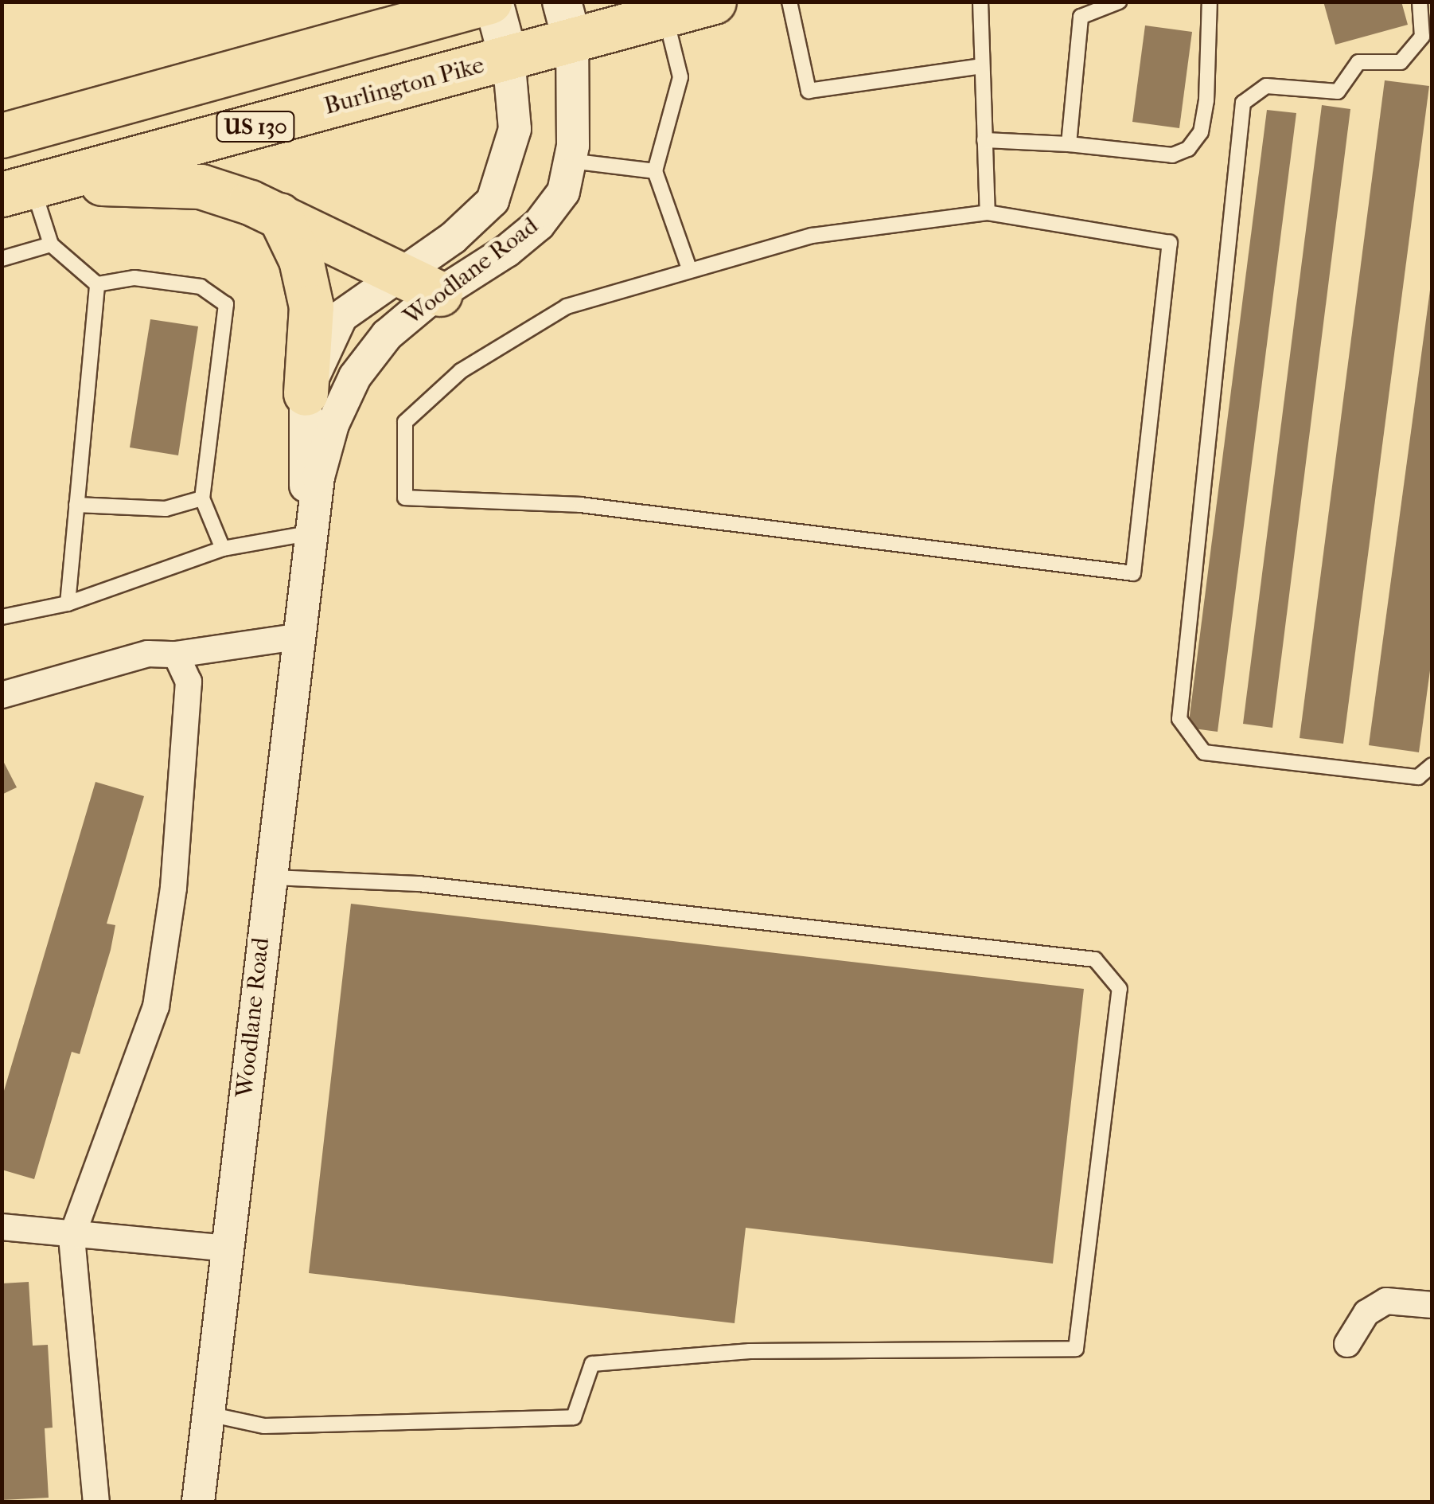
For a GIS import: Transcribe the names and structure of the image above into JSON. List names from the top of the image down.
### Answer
{
  "streets": {
    "highway": ["Burlington Pike", "US 130"],
    "street": ["Woodlane Road"]
  },
  "crossings": [
    ["Burlington Pike", "Woodlane Road"]
  ]
}
